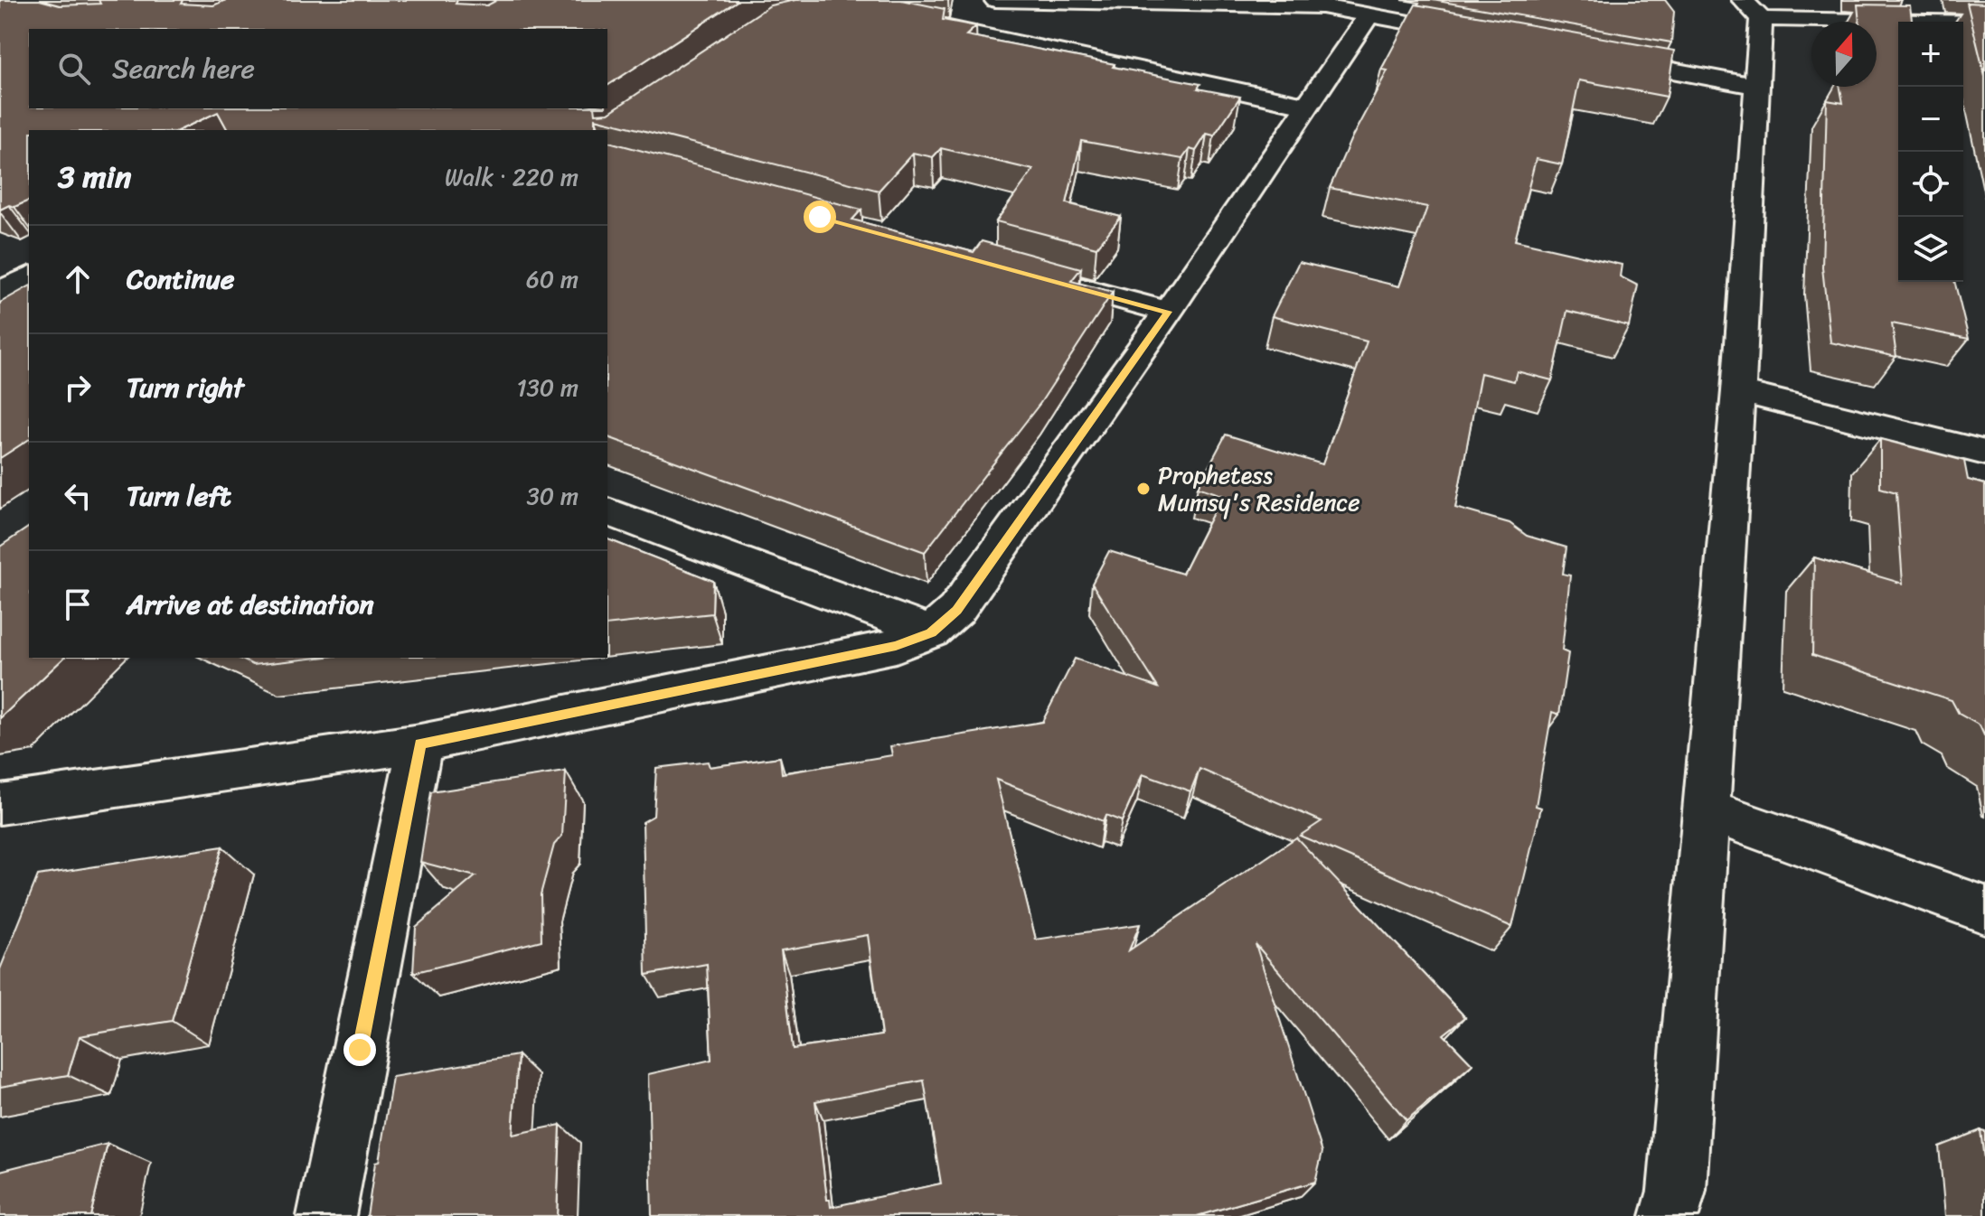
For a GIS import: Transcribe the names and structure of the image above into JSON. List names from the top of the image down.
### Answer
{
  "places": ["Prophetess Mumsy's Residence"],
  "north": "top",
  "page": {
    "map_buttons": ["+", "−"],
    "search": "Search here",
    "heading": ["3 min", "Walk · 220 m"],
    "list": [
      ["Continue", "60 m"],
      ["Turn right", "130 m"],
      ["Turn left", "30 m"],
      "Arrive at destination"
    ]
  }
}
